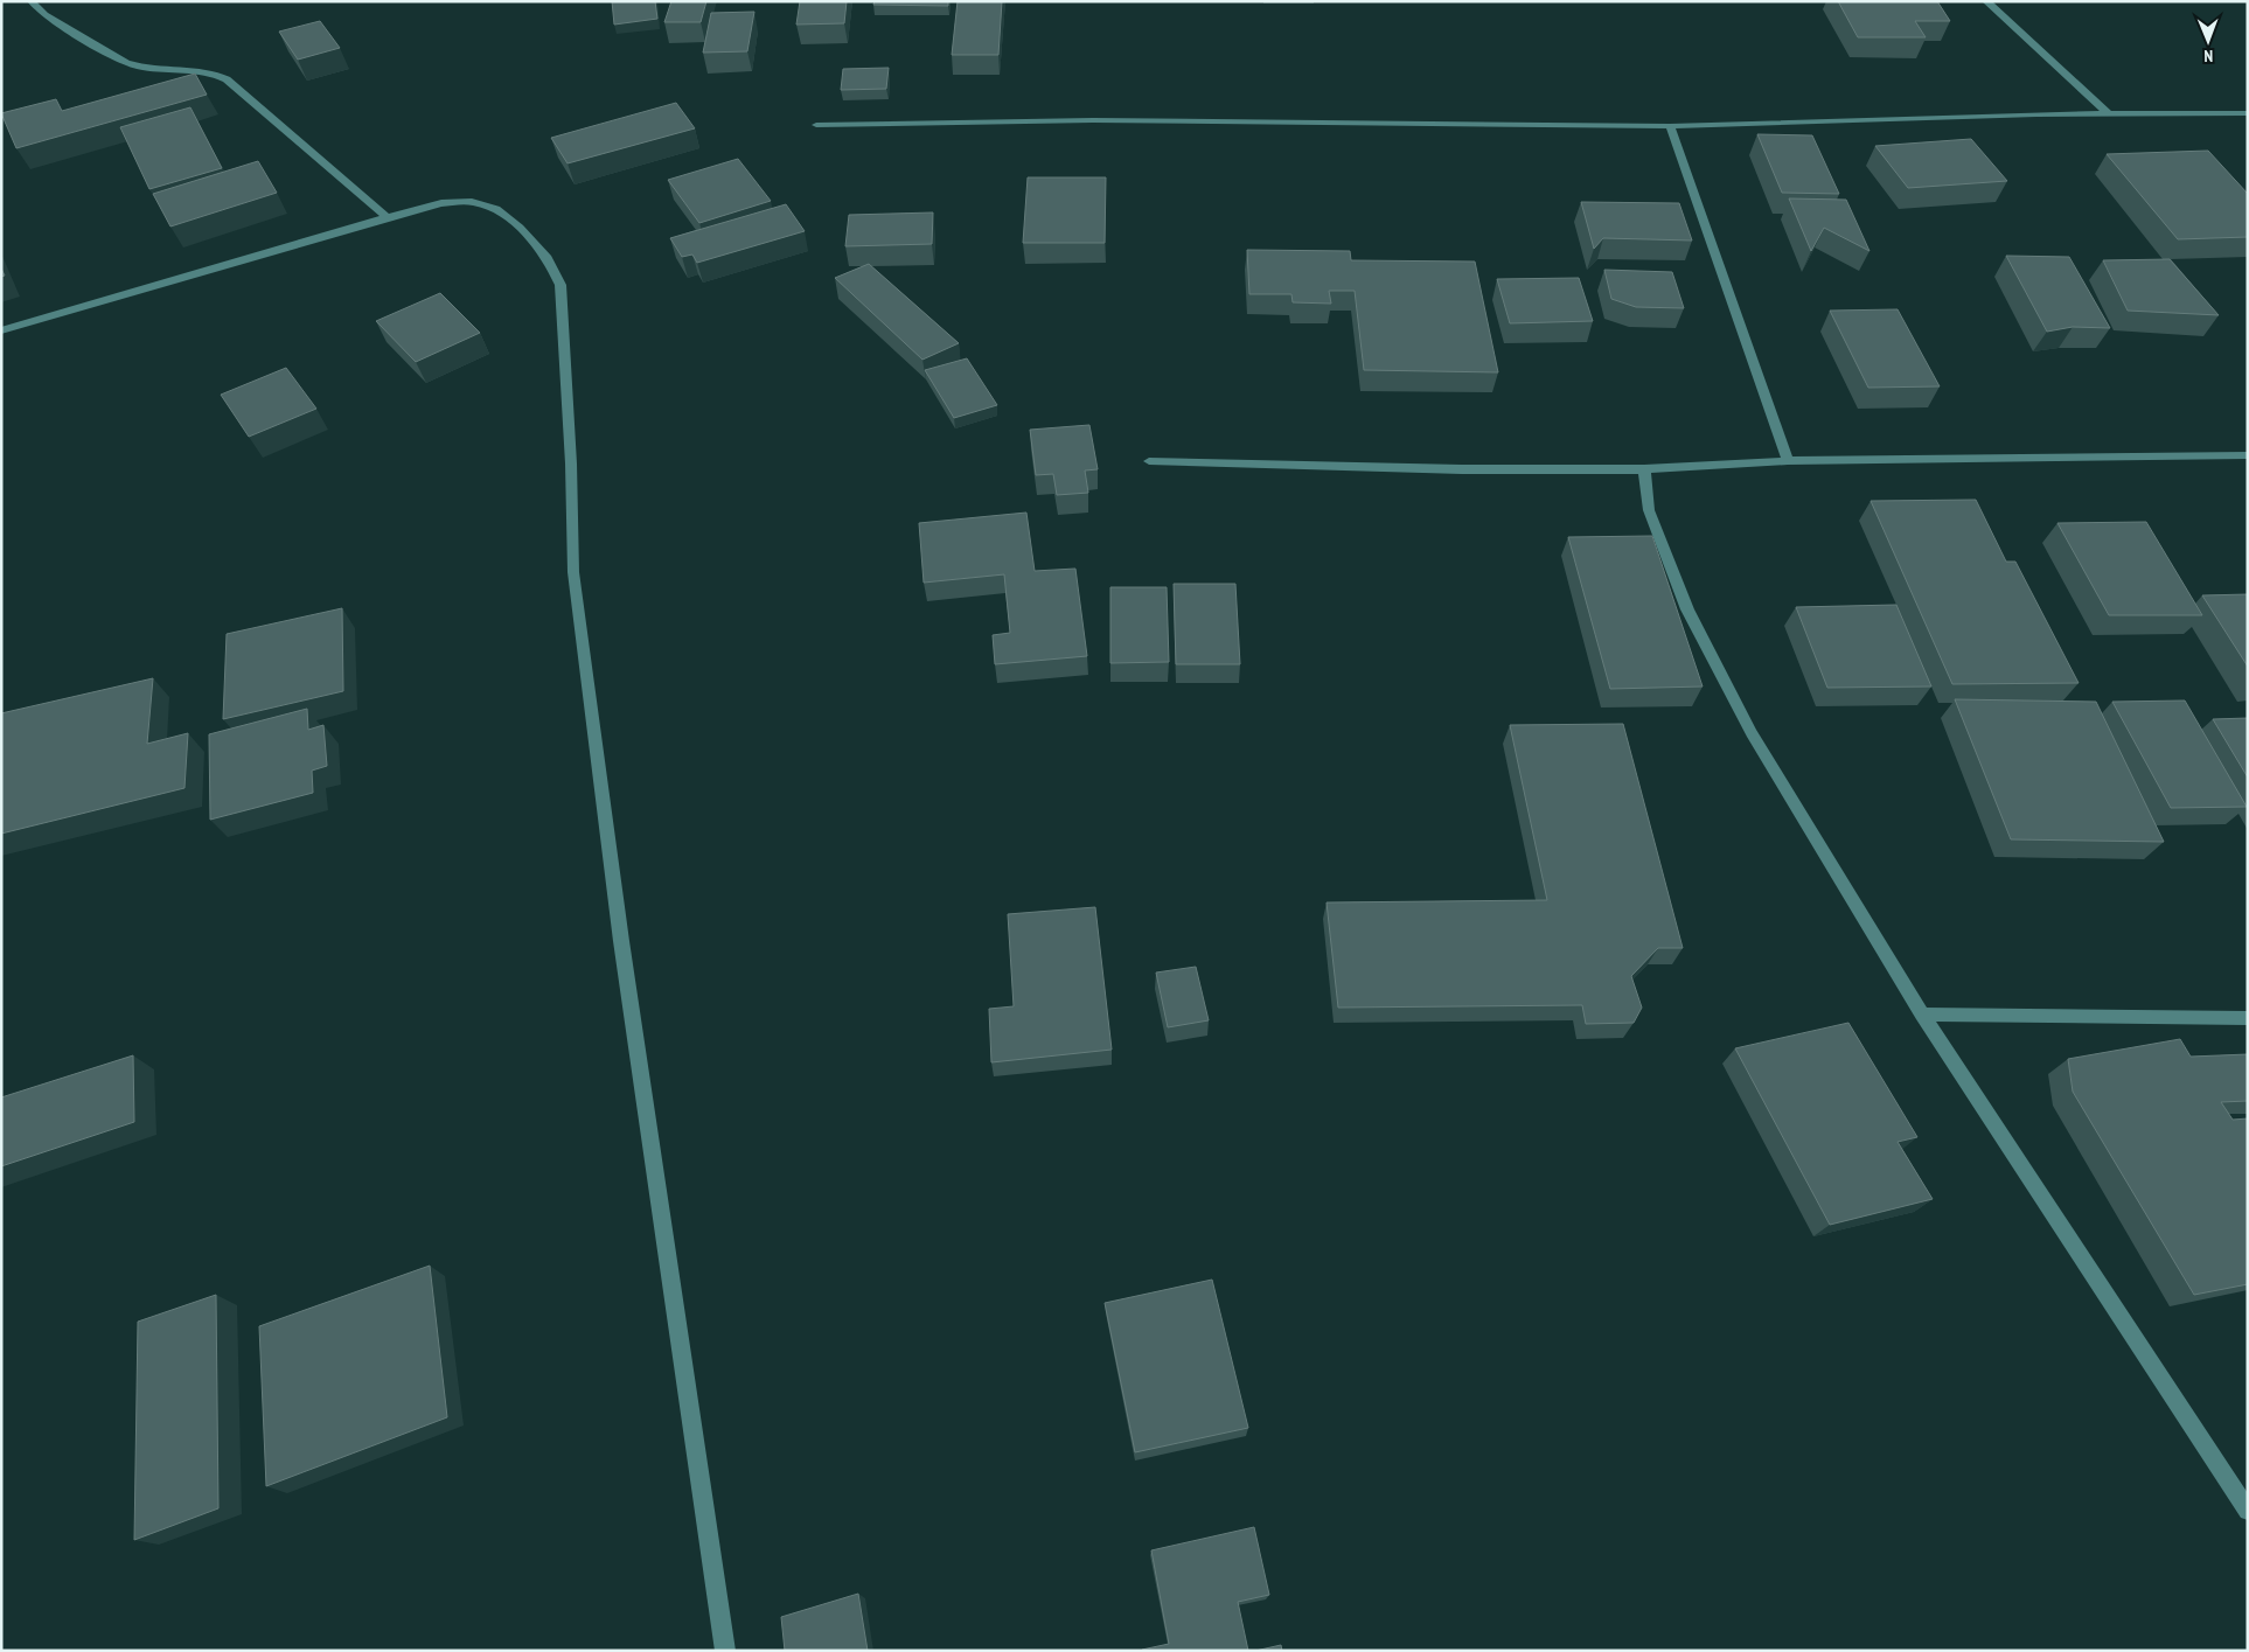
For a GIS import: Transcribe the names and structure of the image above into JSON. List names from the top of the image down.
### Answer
{
  "north": "bottom"
}
